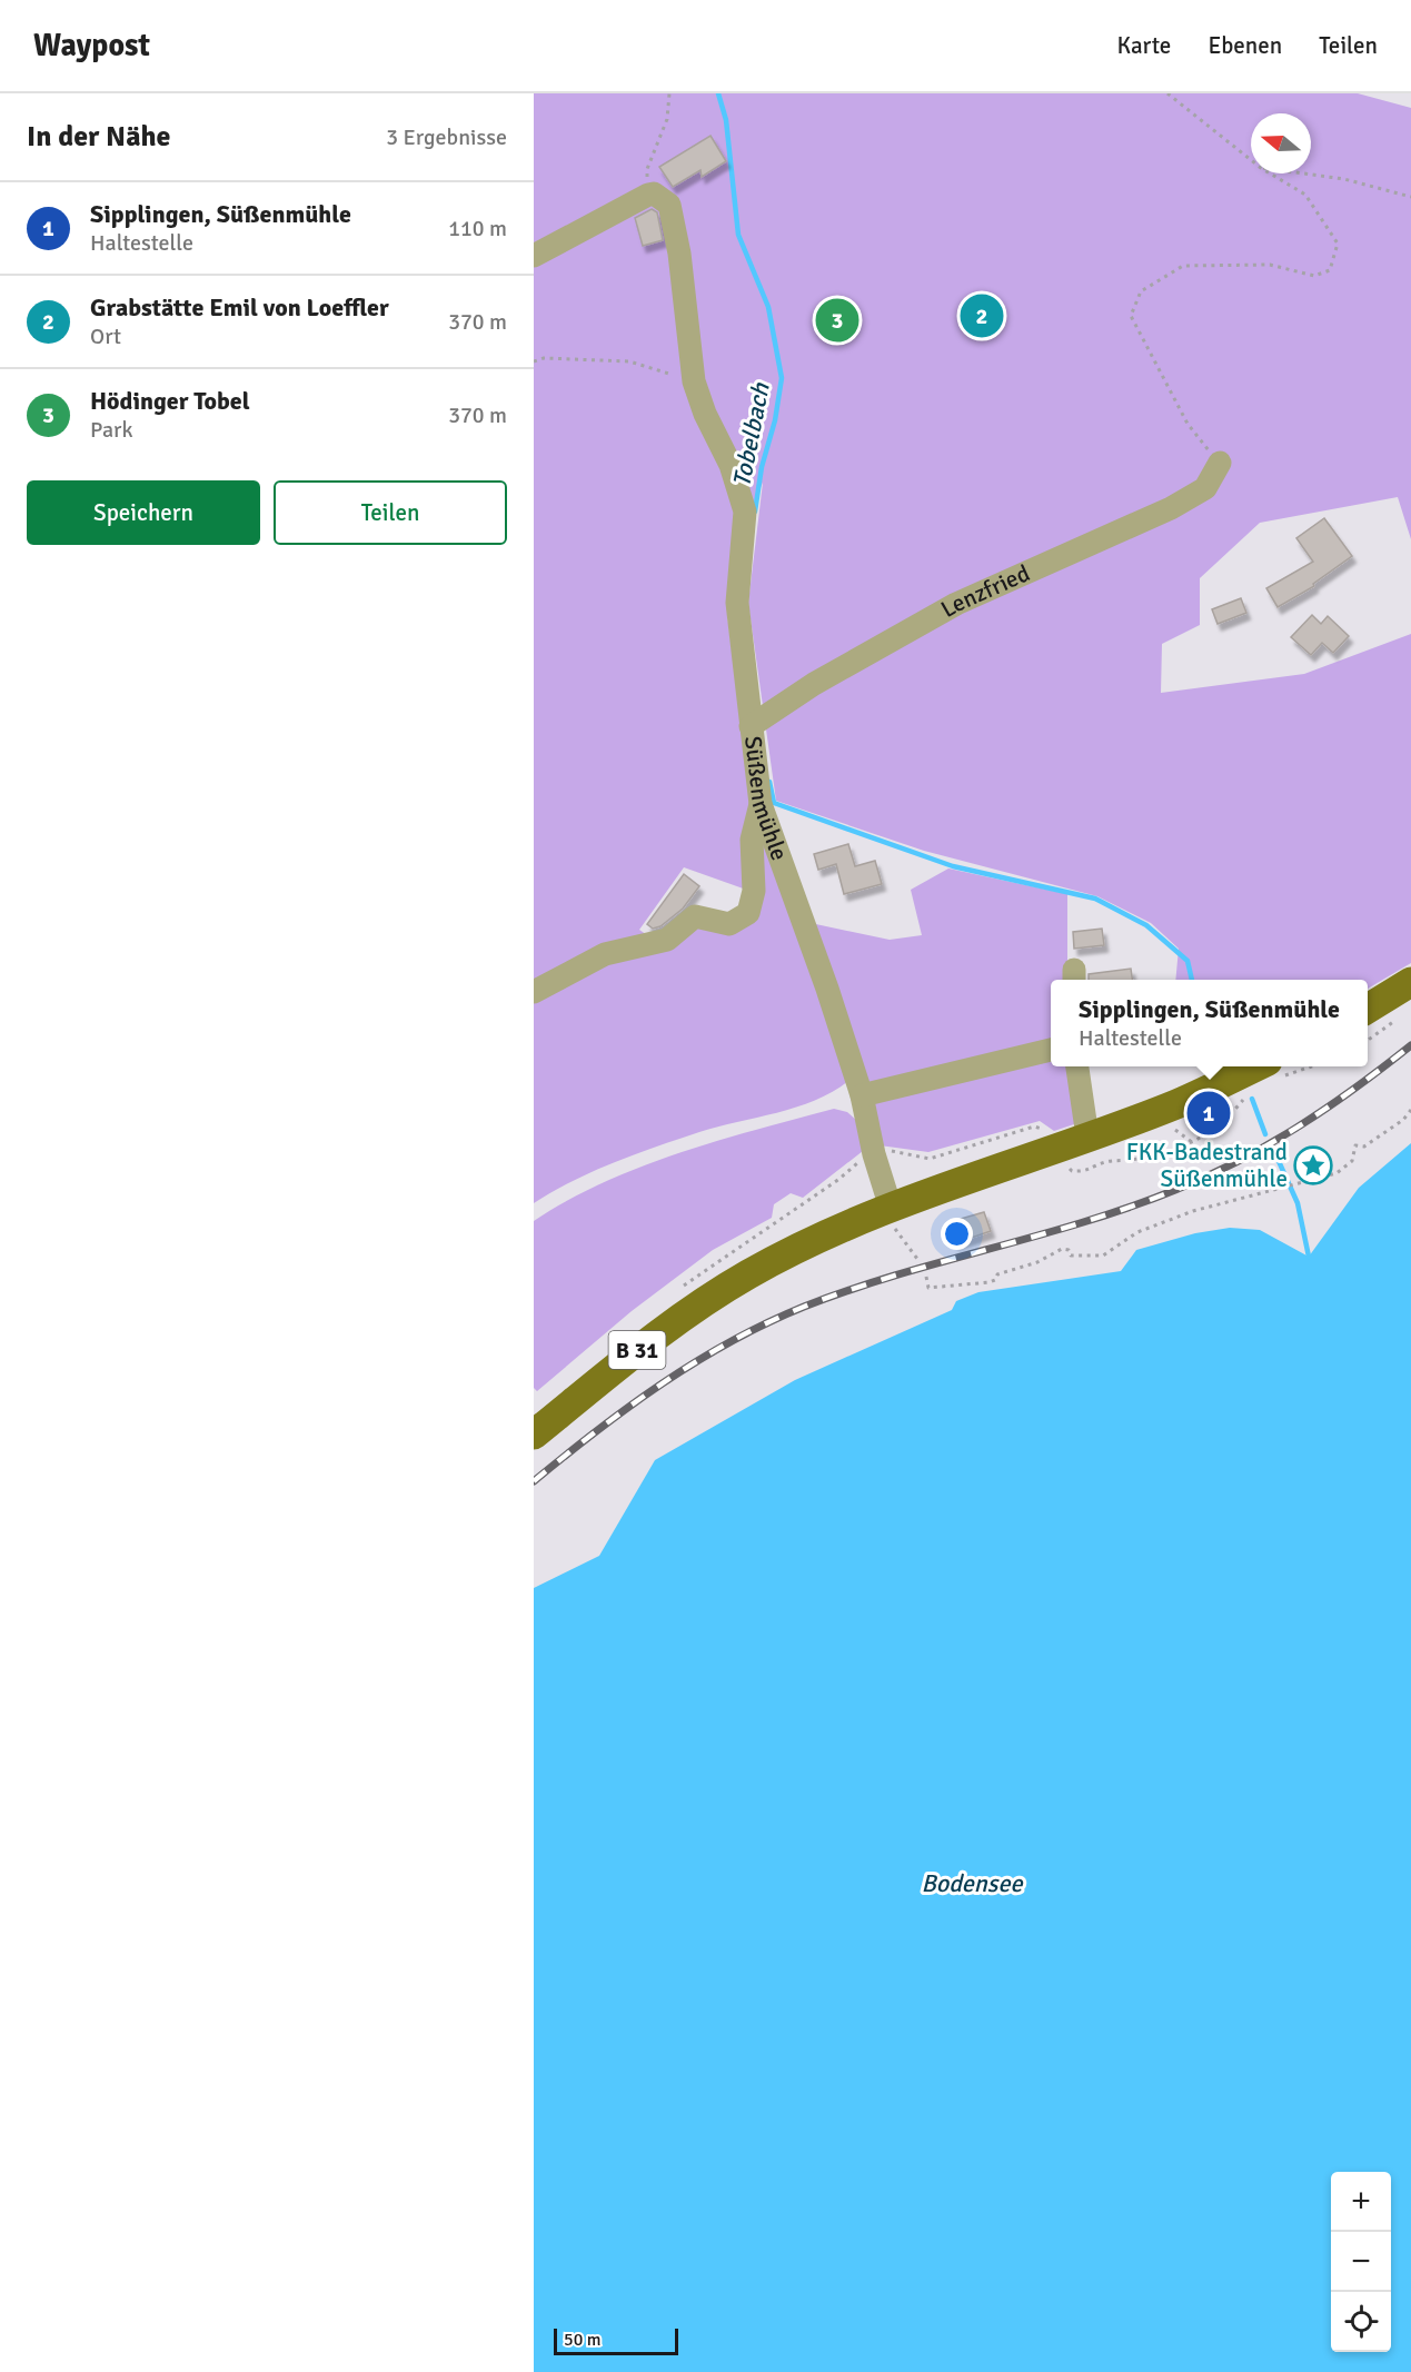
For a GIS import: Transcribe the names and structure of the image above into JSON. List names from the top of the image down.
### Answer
{
  "streets": {
    "main road": ["B 31"],
    "street": ["Lenzfried", "Süßenmühle"]
  },
  "crossings": [
    ["Lenzfried", "Süßenmühle"],
    ["Süßenmühle", "B 31"]
  ],
  "water": ["Tobelbach", "Bodensee"],
  "places": {
    "place": ["FKK-Badestrand Süßenmühle"]
  },
  "scale_bar": "50 m",
  "north": "left",
  "page": {
    "header": "Waypost",
    "nav": ["Karte", "Ebenen", "Teilen"],
    "heading": ["In der Nähe", "3 Ergebnisse"],
    "list": [
      {
        "mark": "1",
        "name": "Sipplingen, Süßenmühle",
        "note": "Haltestelle",
        "value": "110 m"
      },
      {
        "mark": "2",
        "name": "Grabstätte Emil von Loeffler",
        "note": "Ort",
        "value": "370 m"
      },
      {
        "mark": "3",
        "name": "Hödinger Tobel",
        "note": "Park",
        "value": "370 m"
      }
    ],
    "pins": ["2", "3", "1"],
    "buttons": ["Speichern", "Teilen"],
    "popup": ["Sipplingen, Süßenmühle", "Haltestelle"],
    "map_buttons": ["+", "−"],
    "scale": "50 m"
  }
}
